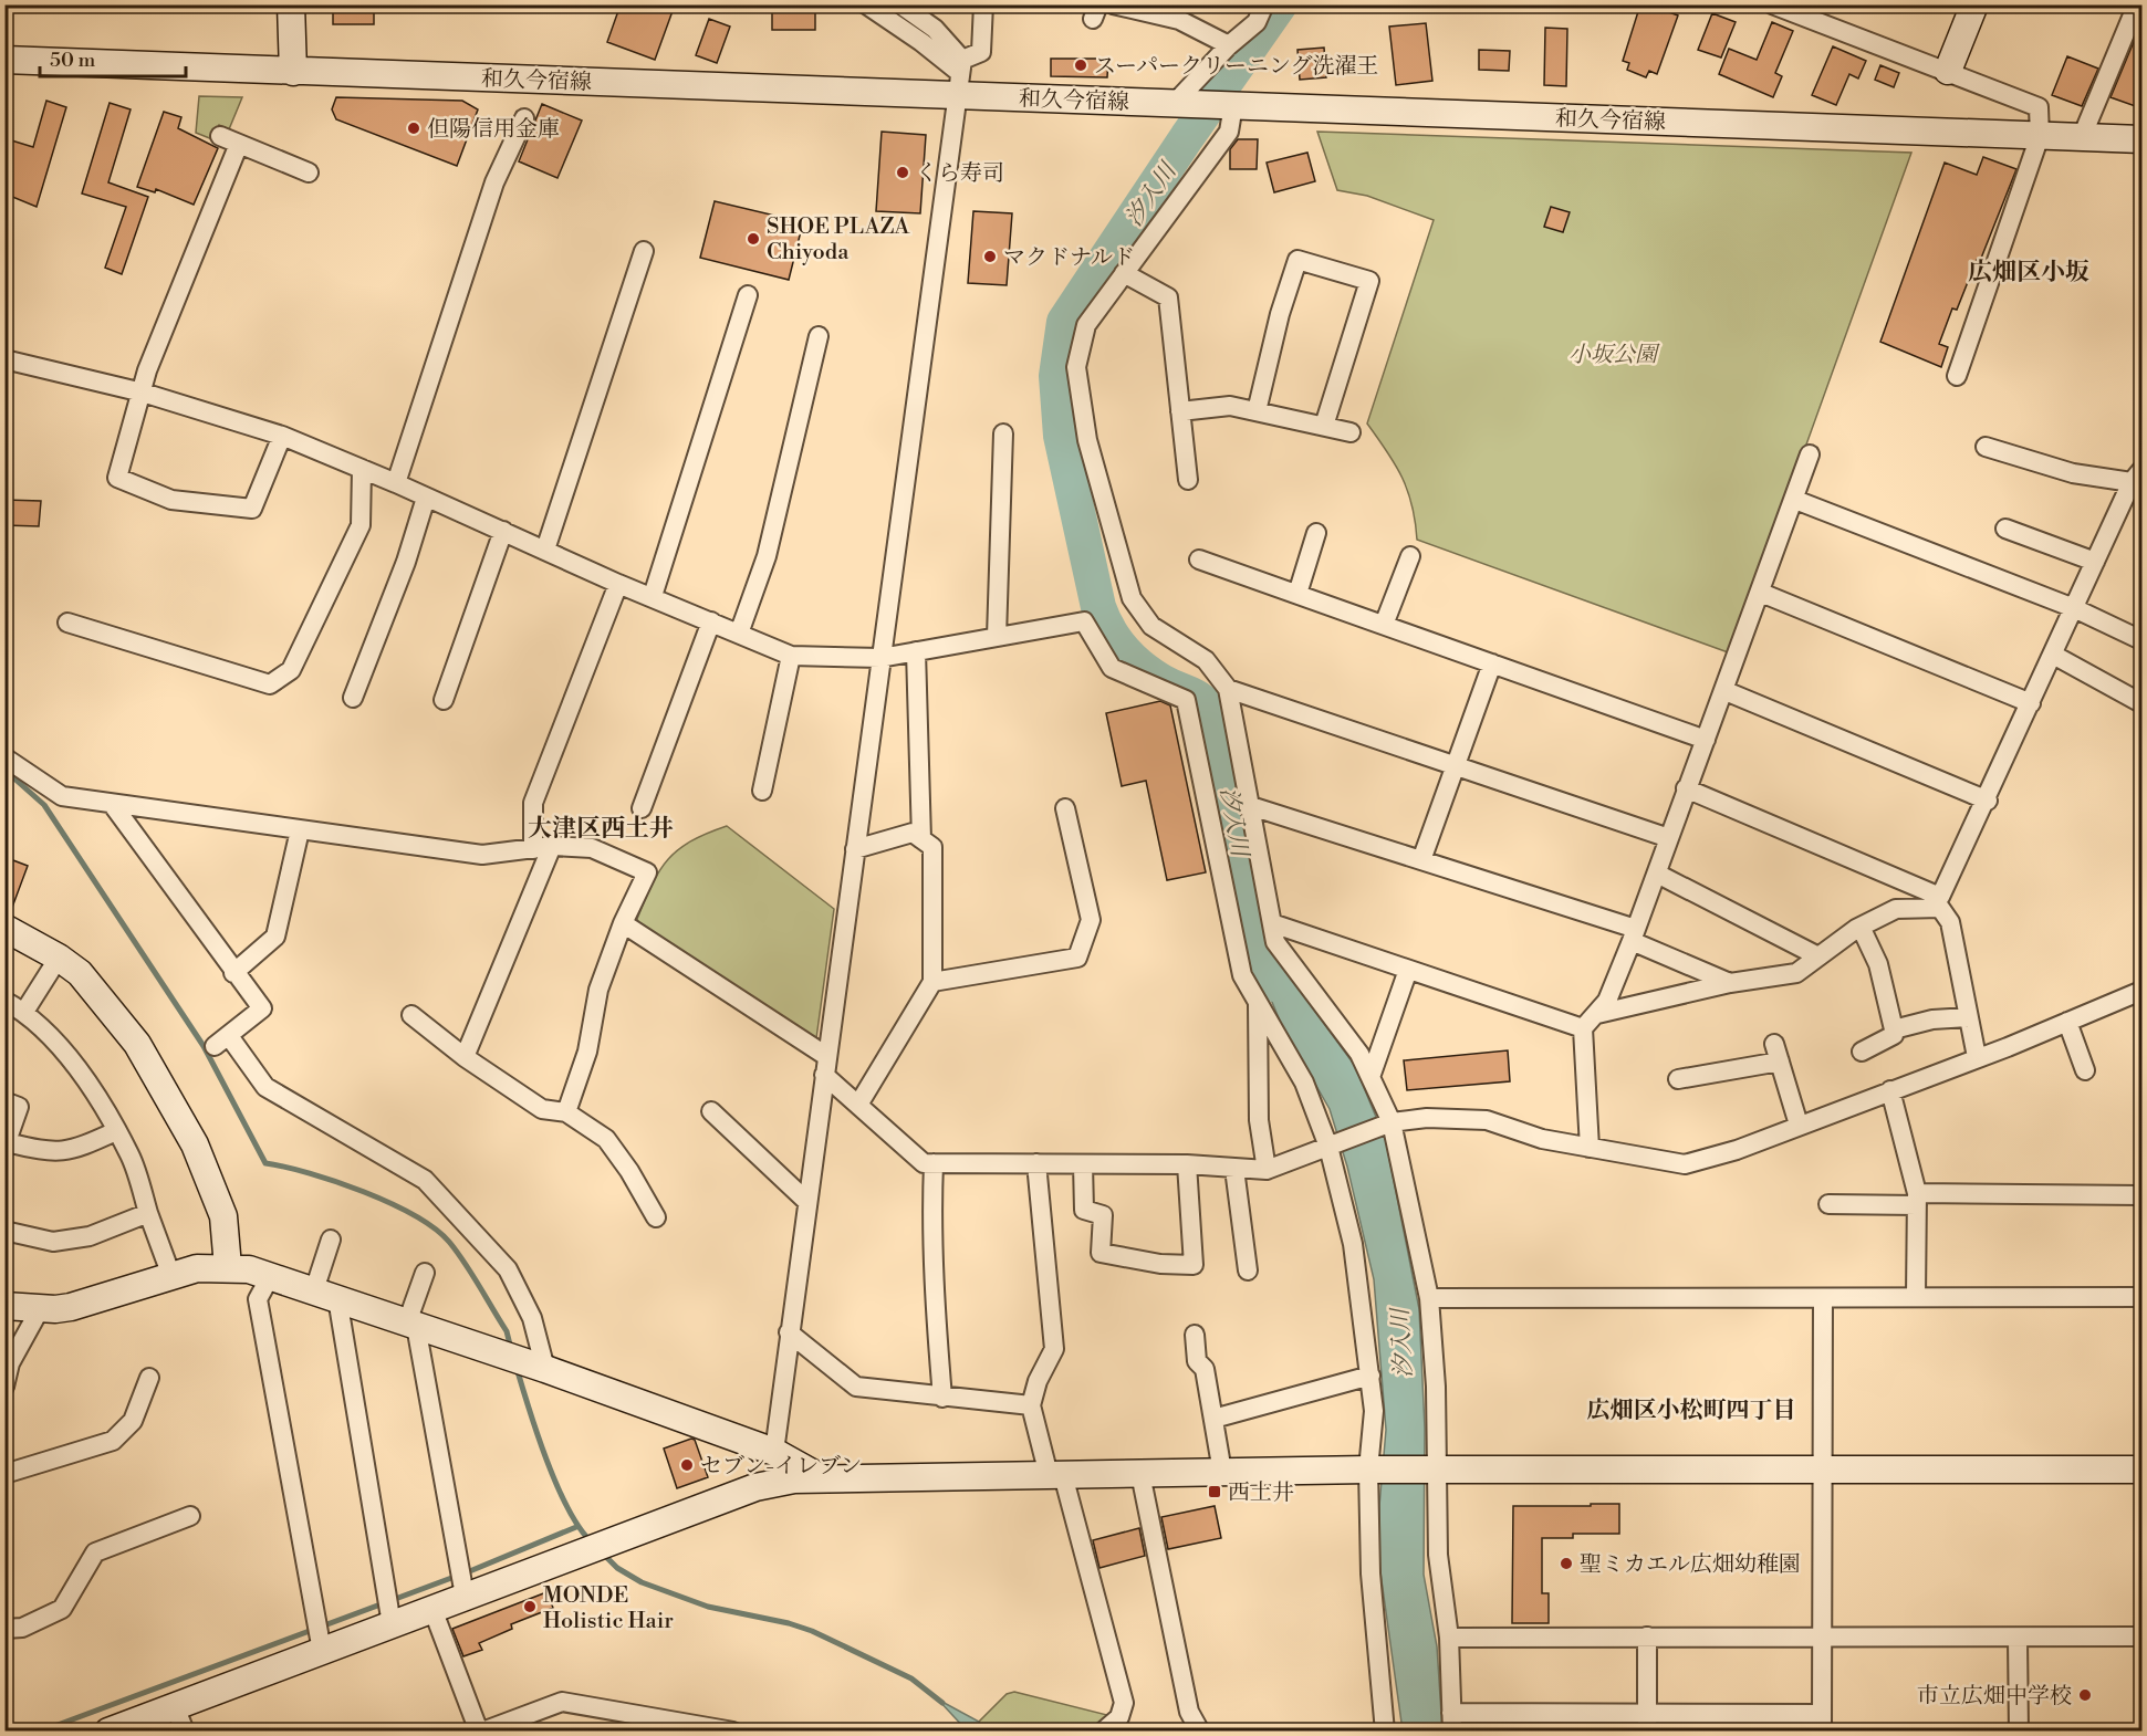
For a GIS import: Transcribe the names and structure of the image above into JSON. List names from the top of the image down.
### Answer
{
  "streets": {
    "street": ["和久今宿線"]
  },
  "districts": ["広畑区小坂", "大津区西土井", "広畑区小松町四丁目"],
  "water": ["汐入川"],
  "parks": ["小坂公園"],
  "places": {
    "other": [
      "スーパークリーニング洗濯王",
      "但陽信用金庫",
      "くら寿司",
      "SHOE PLAZA Chiyoda",
      "マクドナルド",
      "セブン-イレブン",
      "聖ミカエル広畑幼稚園",
      "MONDE Holistic Hair",
      "市立広畑中学校"
    ],
    "transit": ["西土井"]
  },
  "scale_bar": "50 m"
}
